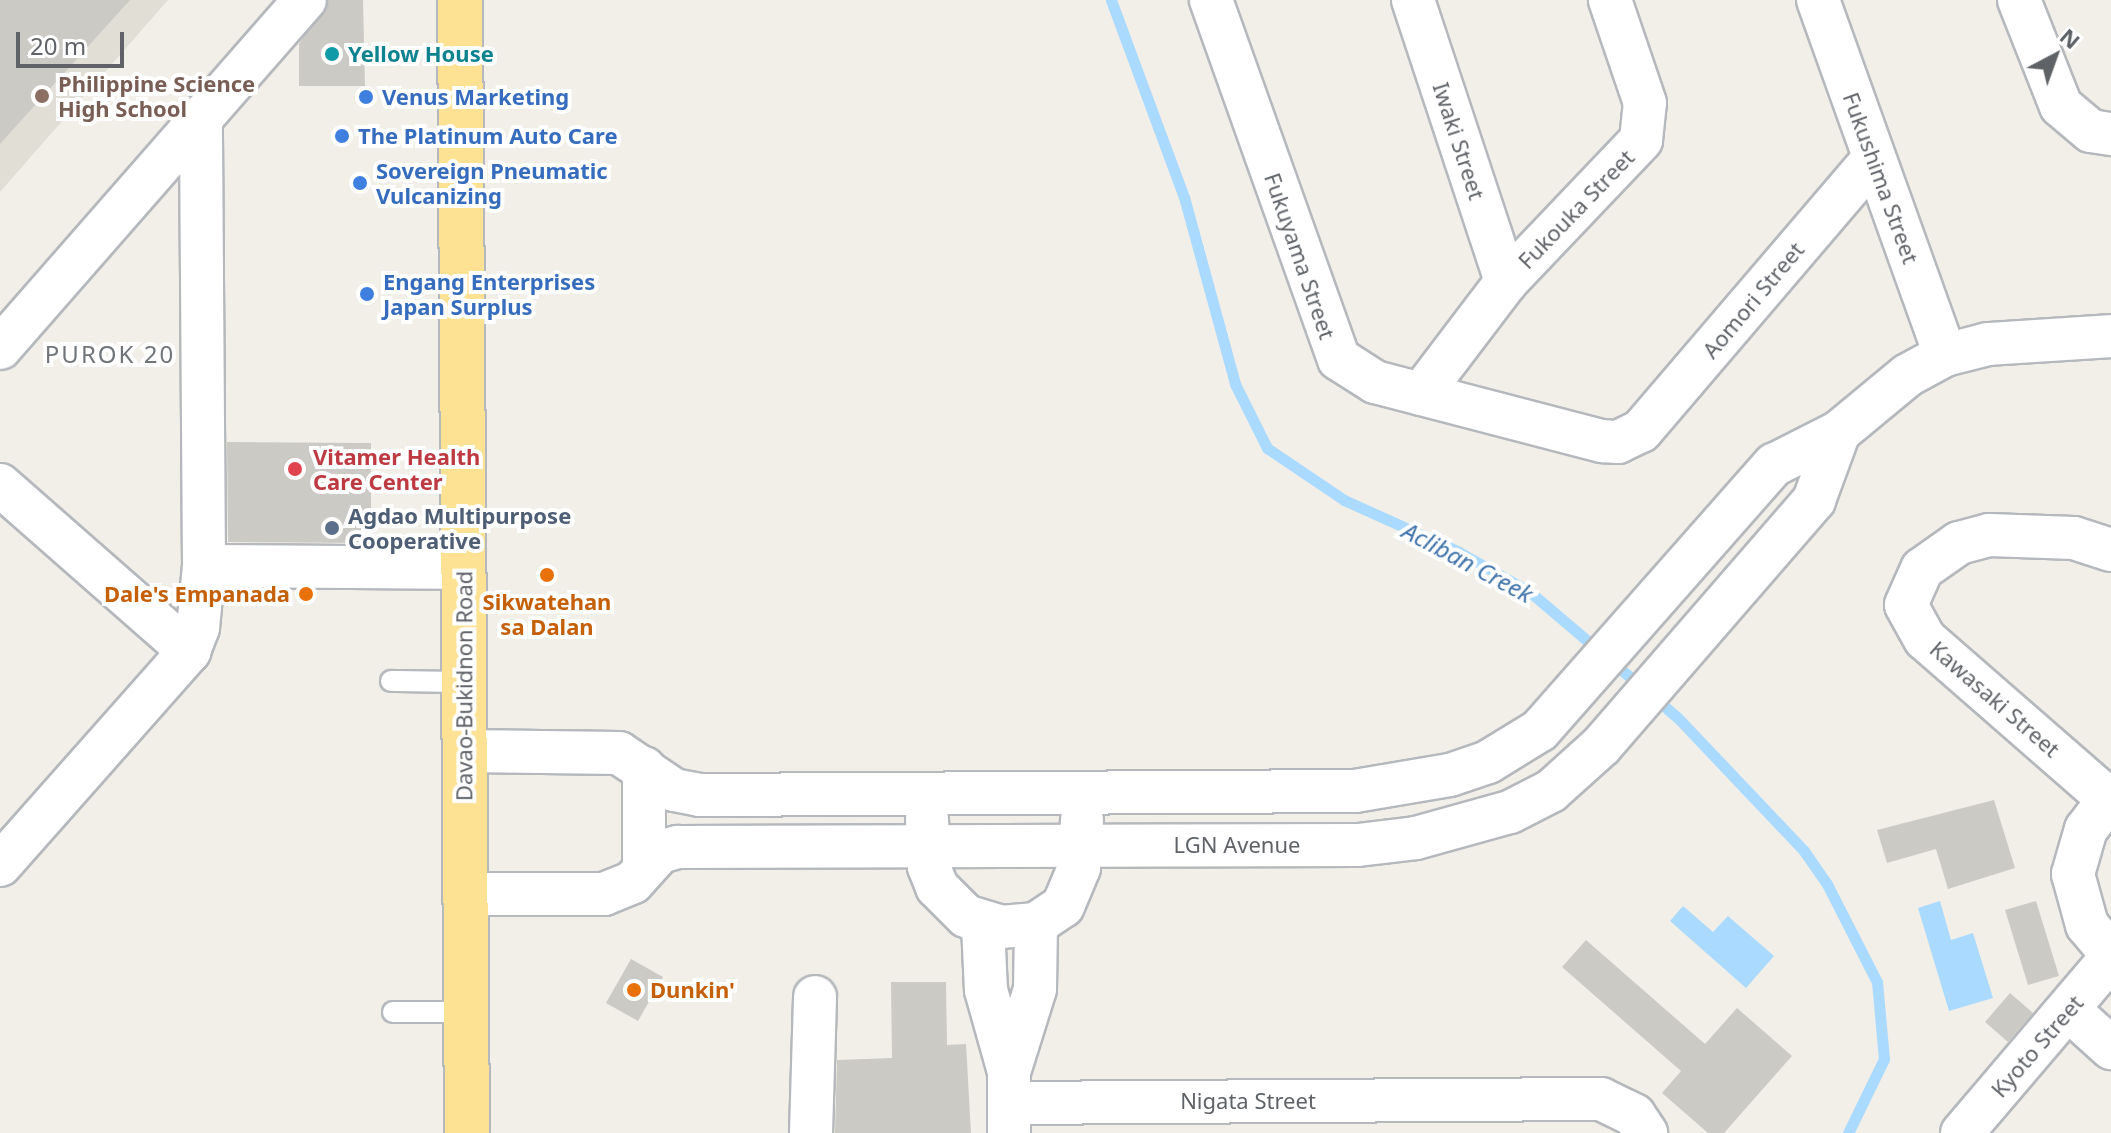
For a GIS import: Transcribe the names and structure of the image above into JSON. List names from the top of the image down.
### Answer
{
  "streets": {
    "highway": ["Davao-Bukidnon Road"],
    "street": [
      "Iwaki Street",
      "Fukushima Street",
      "Fukouka Street",
      "Fukuyama Street",
      "Aomori Street",
      "Kawasaki Street",
      "LGN Avenue",
      "Kyoto Street",
      "Nigata Street"
    ]
  },
  "crossings": [
    ["Iwaki Street", "Fukouka Street"],
    ["Fukushima Street", "Aomori Street"],
    ["Fukouka Street", "Fukuyama Street"],
    ["Fukuyama Street", "Aomori Street"],
    ["Davao-Bukidnon Road", "LGN Avenue"]
  ],
  "districts": ["PUROK 20"],
  "water": ["Acliban Creek"],
  "places": [
    "Yellow House",
    "Philippine Science High School",
    "Venus Marketing",
    "The Platinum Auto Care",
    "Sovereign Pneumatic Vulcanizing",
    "Engang Enterprises Japan Surplus",
    "Vitamer Health Care Center",
    "Agdao Multipurpose Cooperative",
    "Sikwatehan sa Dalan",
    "Dale's Empanada",
    "Dunkin'"
  ],
  "scale_bar": "20 m",
  "north": "top right"
}
